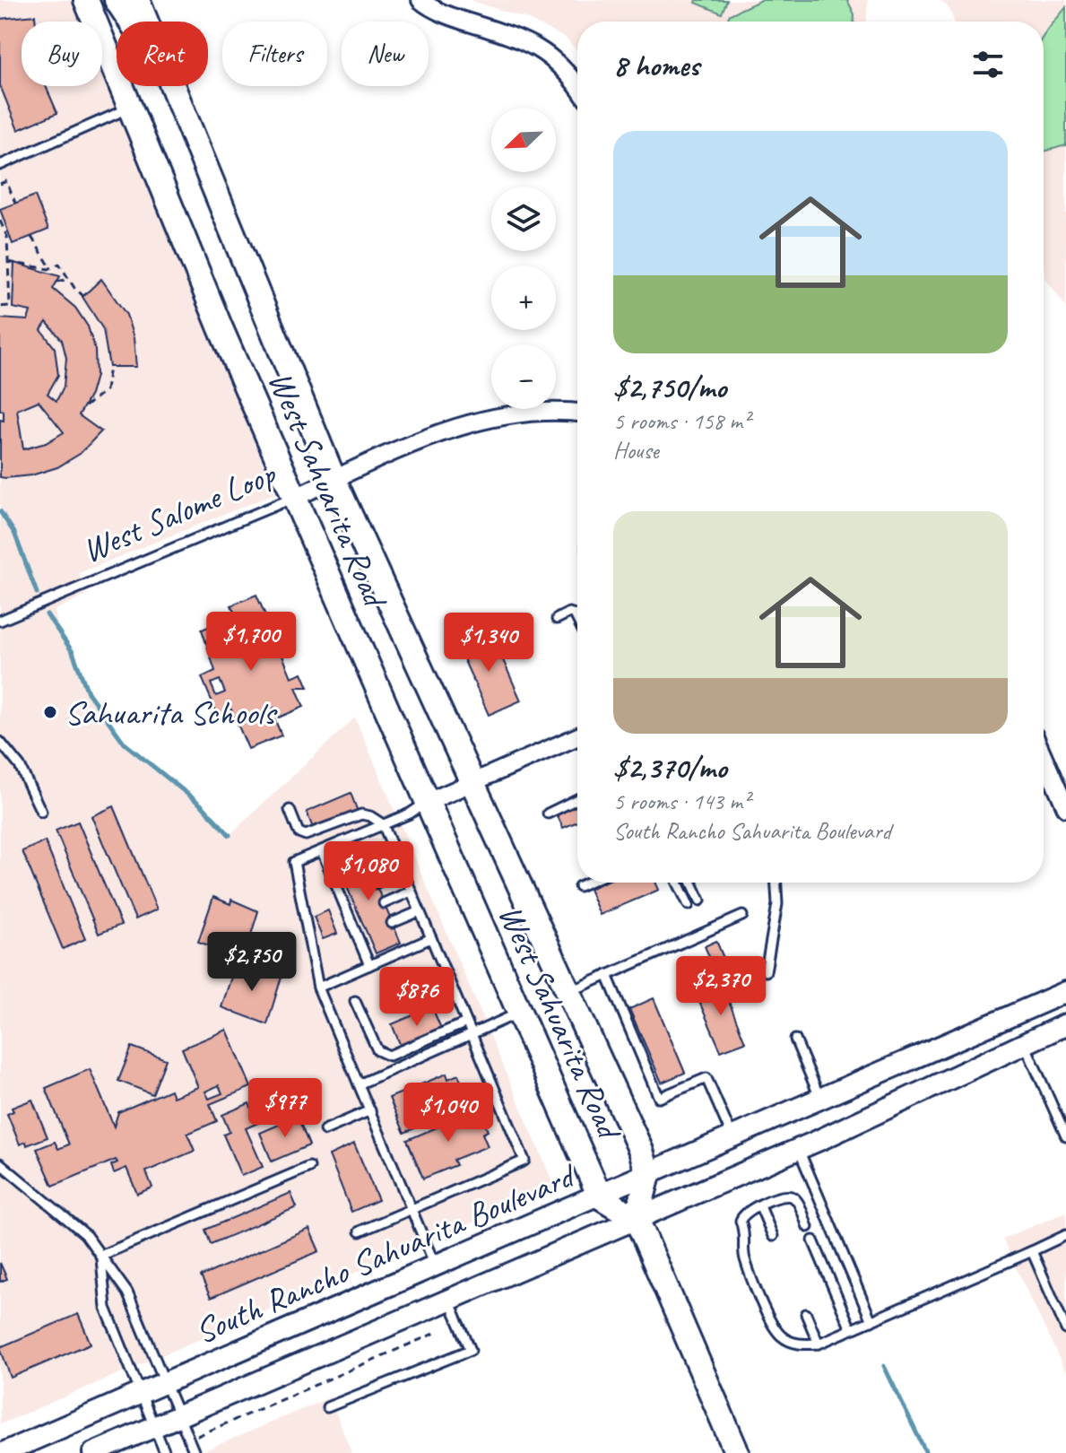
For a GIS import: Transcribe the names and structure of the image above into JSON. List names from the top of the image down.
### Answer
{
  "streets": {
    "main road": ["West Sahuarita Road"],
    "street": ["West Salome Loop", "South Rancho Sahuarita Boulevard"]
  },
  "crossings": [
    ["West Sahuarita Road", "West Salome Loop"],
    ["West Sahuarita Road", "South Rancho Sahuarita Boulevard"]
  ],
  "places": ["Sahuarita Schools"],
  "north": "bottom left",
  "page": {
    "chip": [
      "Buy",
      "Rent",
      "Filters",
      "New"
    ],
    "heading": "8 homes",
    "map_buttons": ["+", "−"],
    "list": [
      {
        "name": "$2,750/mo",
        "note": "5 rooms · 158 m² · House"
      },
      {
        "name": "$2,370/mo",
        "note": "5 rooms · 143 m² · South Rancho Sahuarita Boulevard"
      }
    ],
    "price": [
      "$1,700",
      "$1,340",
      "$1,080",
      "$2,750",
      "$2,370",
      "$876",
      "$977",
      "$1,040"
    ]
  }
}
